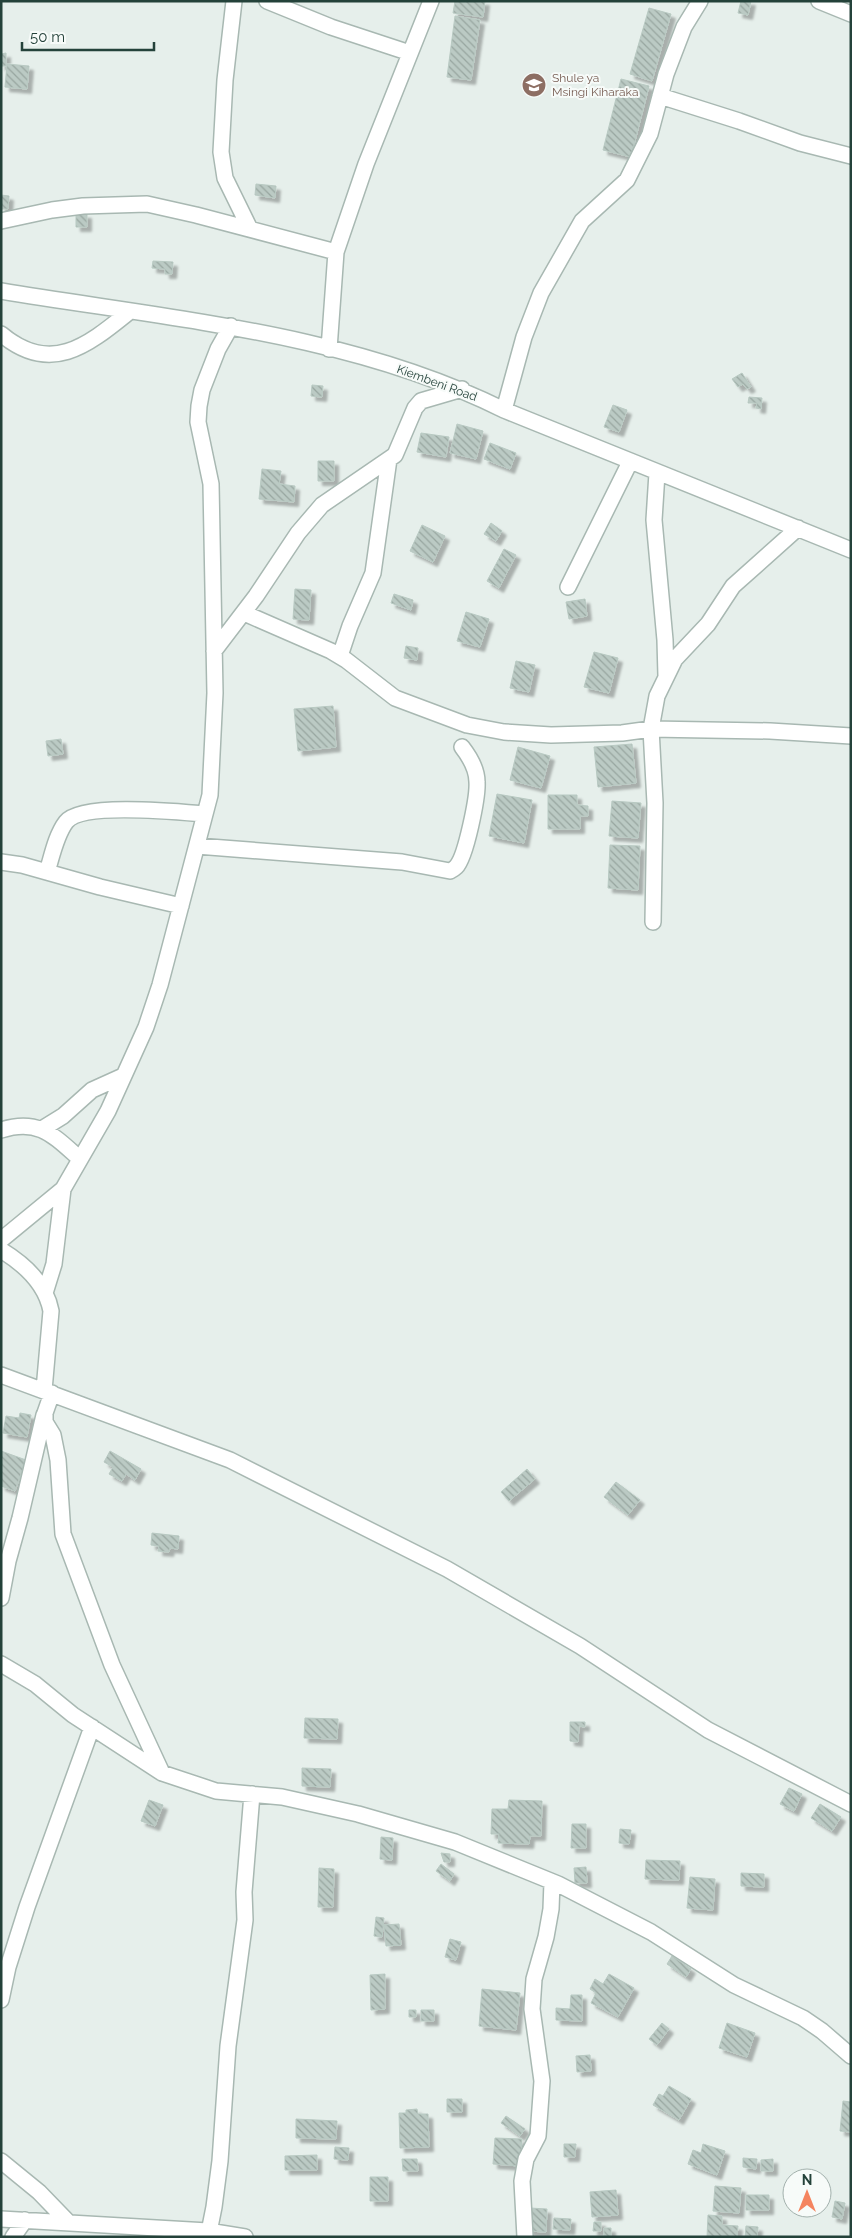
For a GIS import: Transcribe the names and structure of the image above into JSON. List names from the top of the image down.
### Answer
{
  "streets": {
    "street": ["Kiembeni Road"]
  },
  "places": {
    "school or university": ["Shule ya Msingi Kiharaka"]
  },
  "scale_bar": "50 m",
  "north": "top"
}
